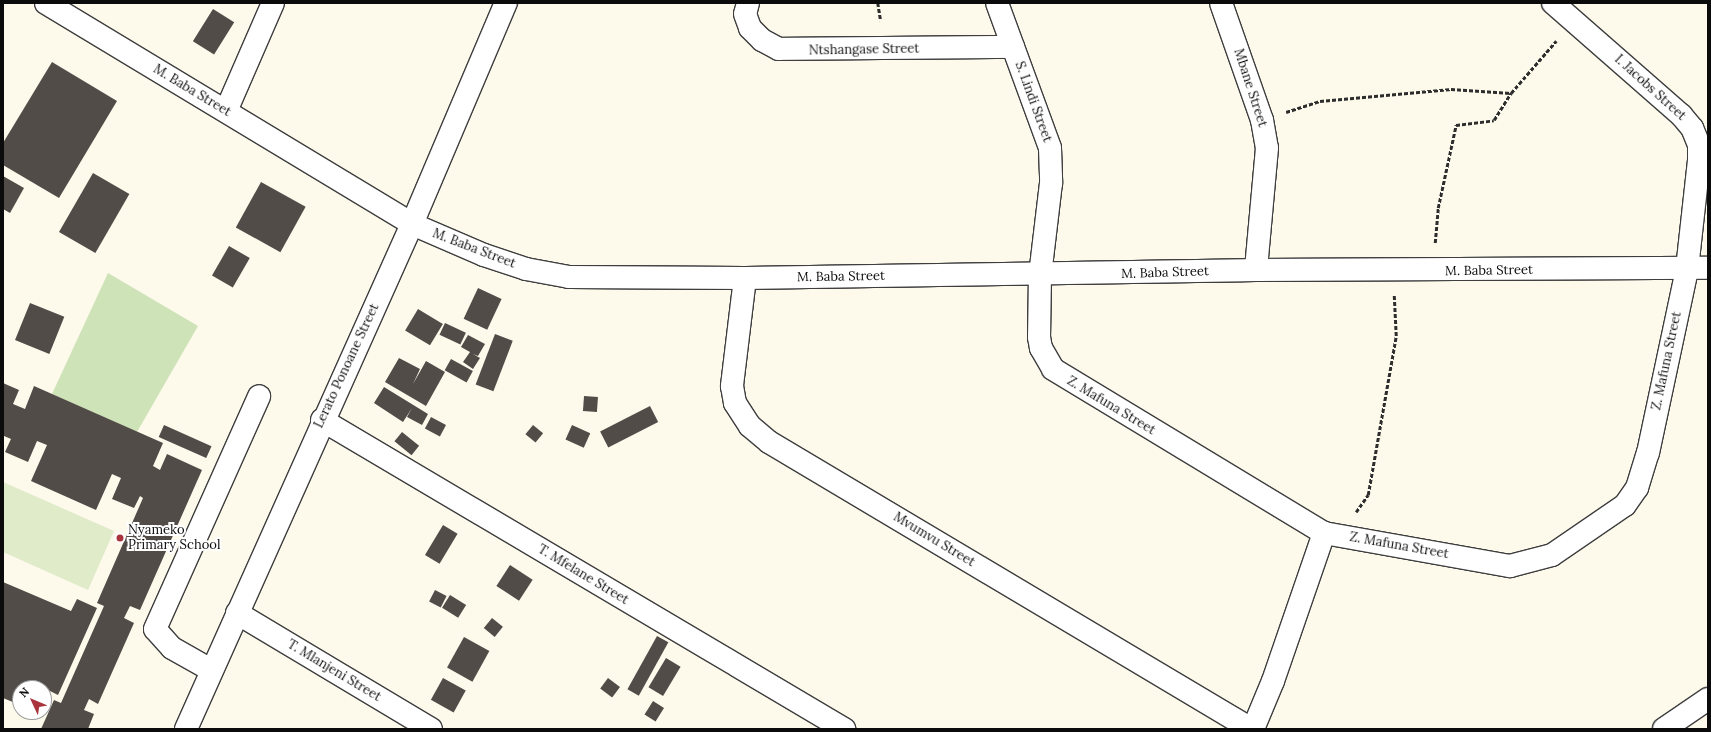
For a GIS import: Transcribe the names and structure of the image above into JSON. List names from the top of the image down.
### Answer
{
  "streets": {
    "street": [
      "Ntshangase Street",
      "Mbane Street",
      "I. Jacobs Street",
      "M. Baba Street",
      "S. Lindi Street",
      "Z. Mafuna Street",
      "Lerato Ponoane Street",
      "Mvumvu Street",
      "T. Mfelane Street",
      "T. Mlanjeni Street"
    ]
  },
  "crossings": [
    ["Ntshangase Street", "S. Lindi Street"],
    ["Mbane Street", "M. Baba Street"],
    ["I. Jacobs Street", "M. Baba Street"],
    ["I. Jacobs Street", "Z. Mafuna Street"],
    ["M. Baba Street", "S. Lindi Street"],
    ["M. Baba Street", "Z. Mafuna Street"],
    ["M. Baba Street", "Lerato Ponoane Street"],
    ["M. Baba Street", "Mvumvu Street"],
    ["S. Lindi Street", "Z. Mafuna Street"],
    ["Lerato Ponoane Street", "T. Mfelane Street"],
    ["Lerato Ponoane Street", "T. Mlanjeni Street"]
  ],
  "places": ["Nyameko Primary School"],
  "north": "top left"
}
